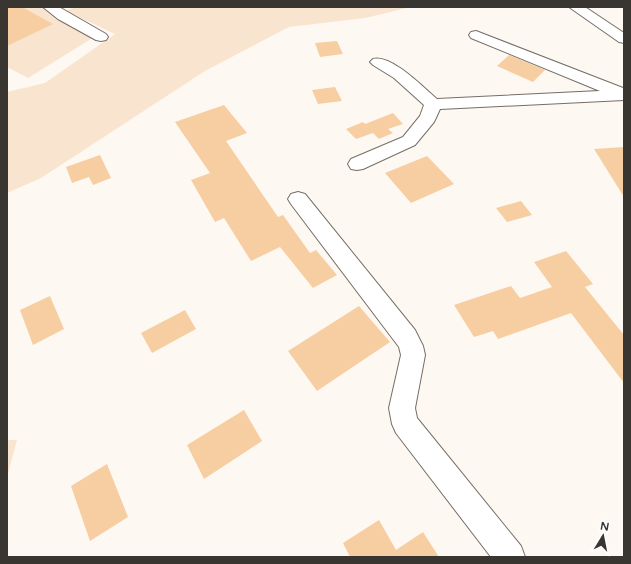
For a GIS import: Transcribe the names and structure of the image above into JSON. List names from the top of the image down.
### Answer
{
  "north": "top"
}
